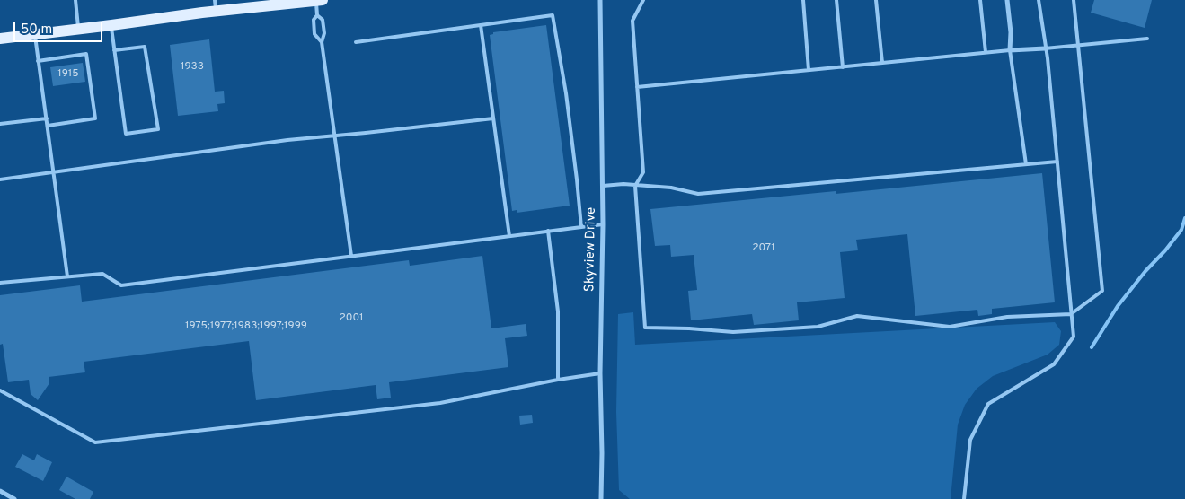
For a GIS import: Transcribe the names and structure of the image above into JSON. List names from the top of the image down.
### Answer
{
  "streets": {
    "street": ["Skyview Drive"]
  },
  "house_numbers": [
    "1933",
    "1915",
    "2071",
    "2001",
    "1975;1977;1983;1997;1999"
  ],
  "scale_bar": "50 m"
}
